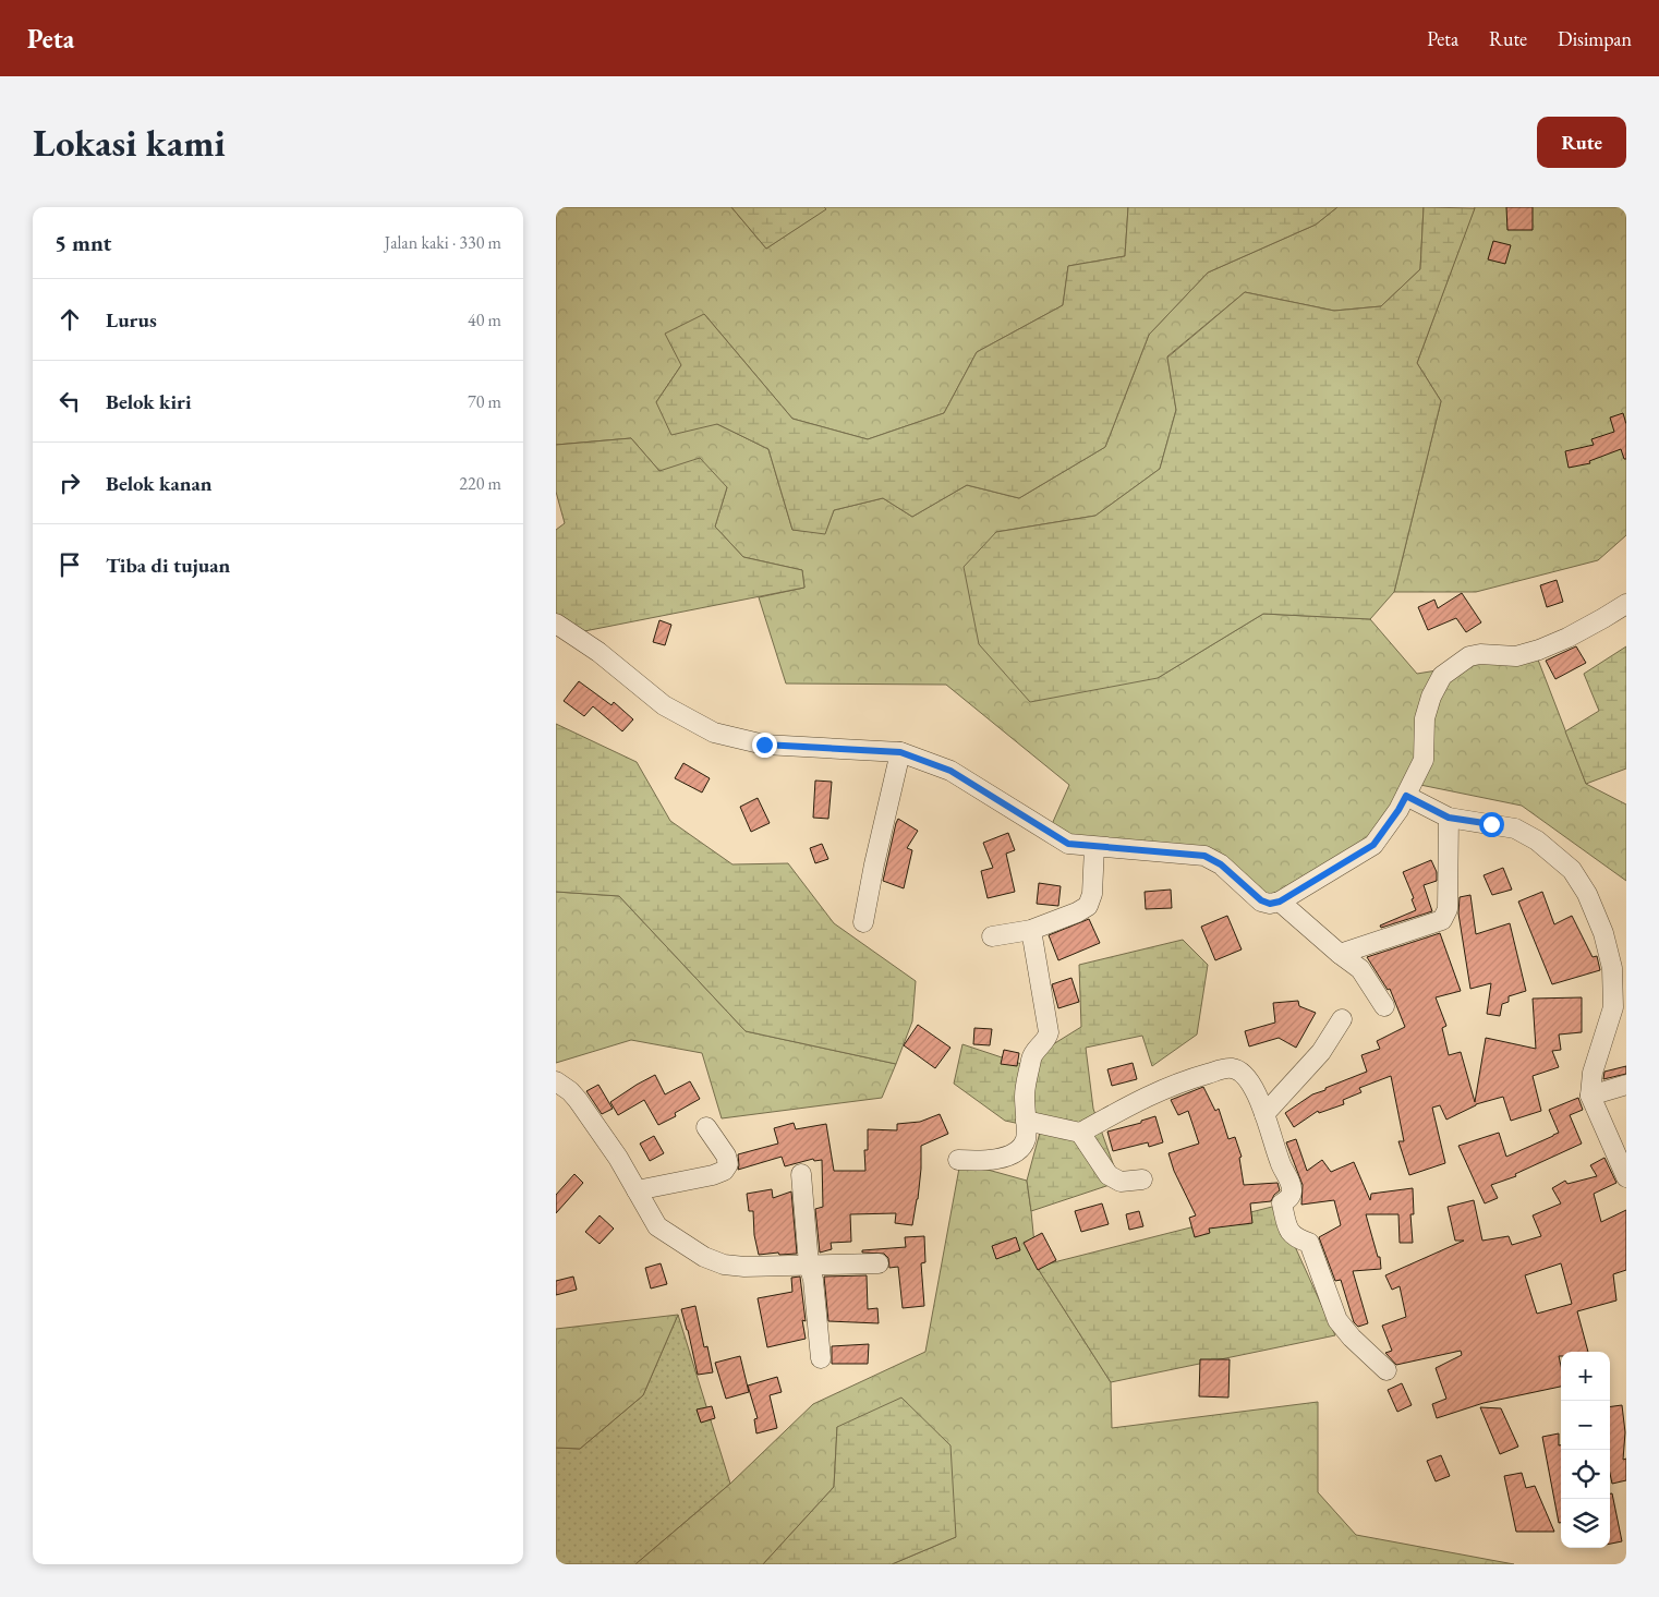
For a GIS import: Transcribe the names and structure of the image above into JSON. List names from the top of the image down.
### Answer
{
  "page": {
    "header": "Peta",
    "nav": ["Peta", "Rute", "Disimpan"],
    "buttons": "Rute",
    "title": "Lokasi kami",
    "heading": ["5 mnt", "Jalan kaki · 330 m"],
    "list": [
      ["Lurus", "40 m"],
      ["Belok kiri", "70 m"],
      ["Belok kanan", "220 m"],
      "Tiba di tujuan"
    ],
    "map_buttons": ["+", "−"]
  }
}
